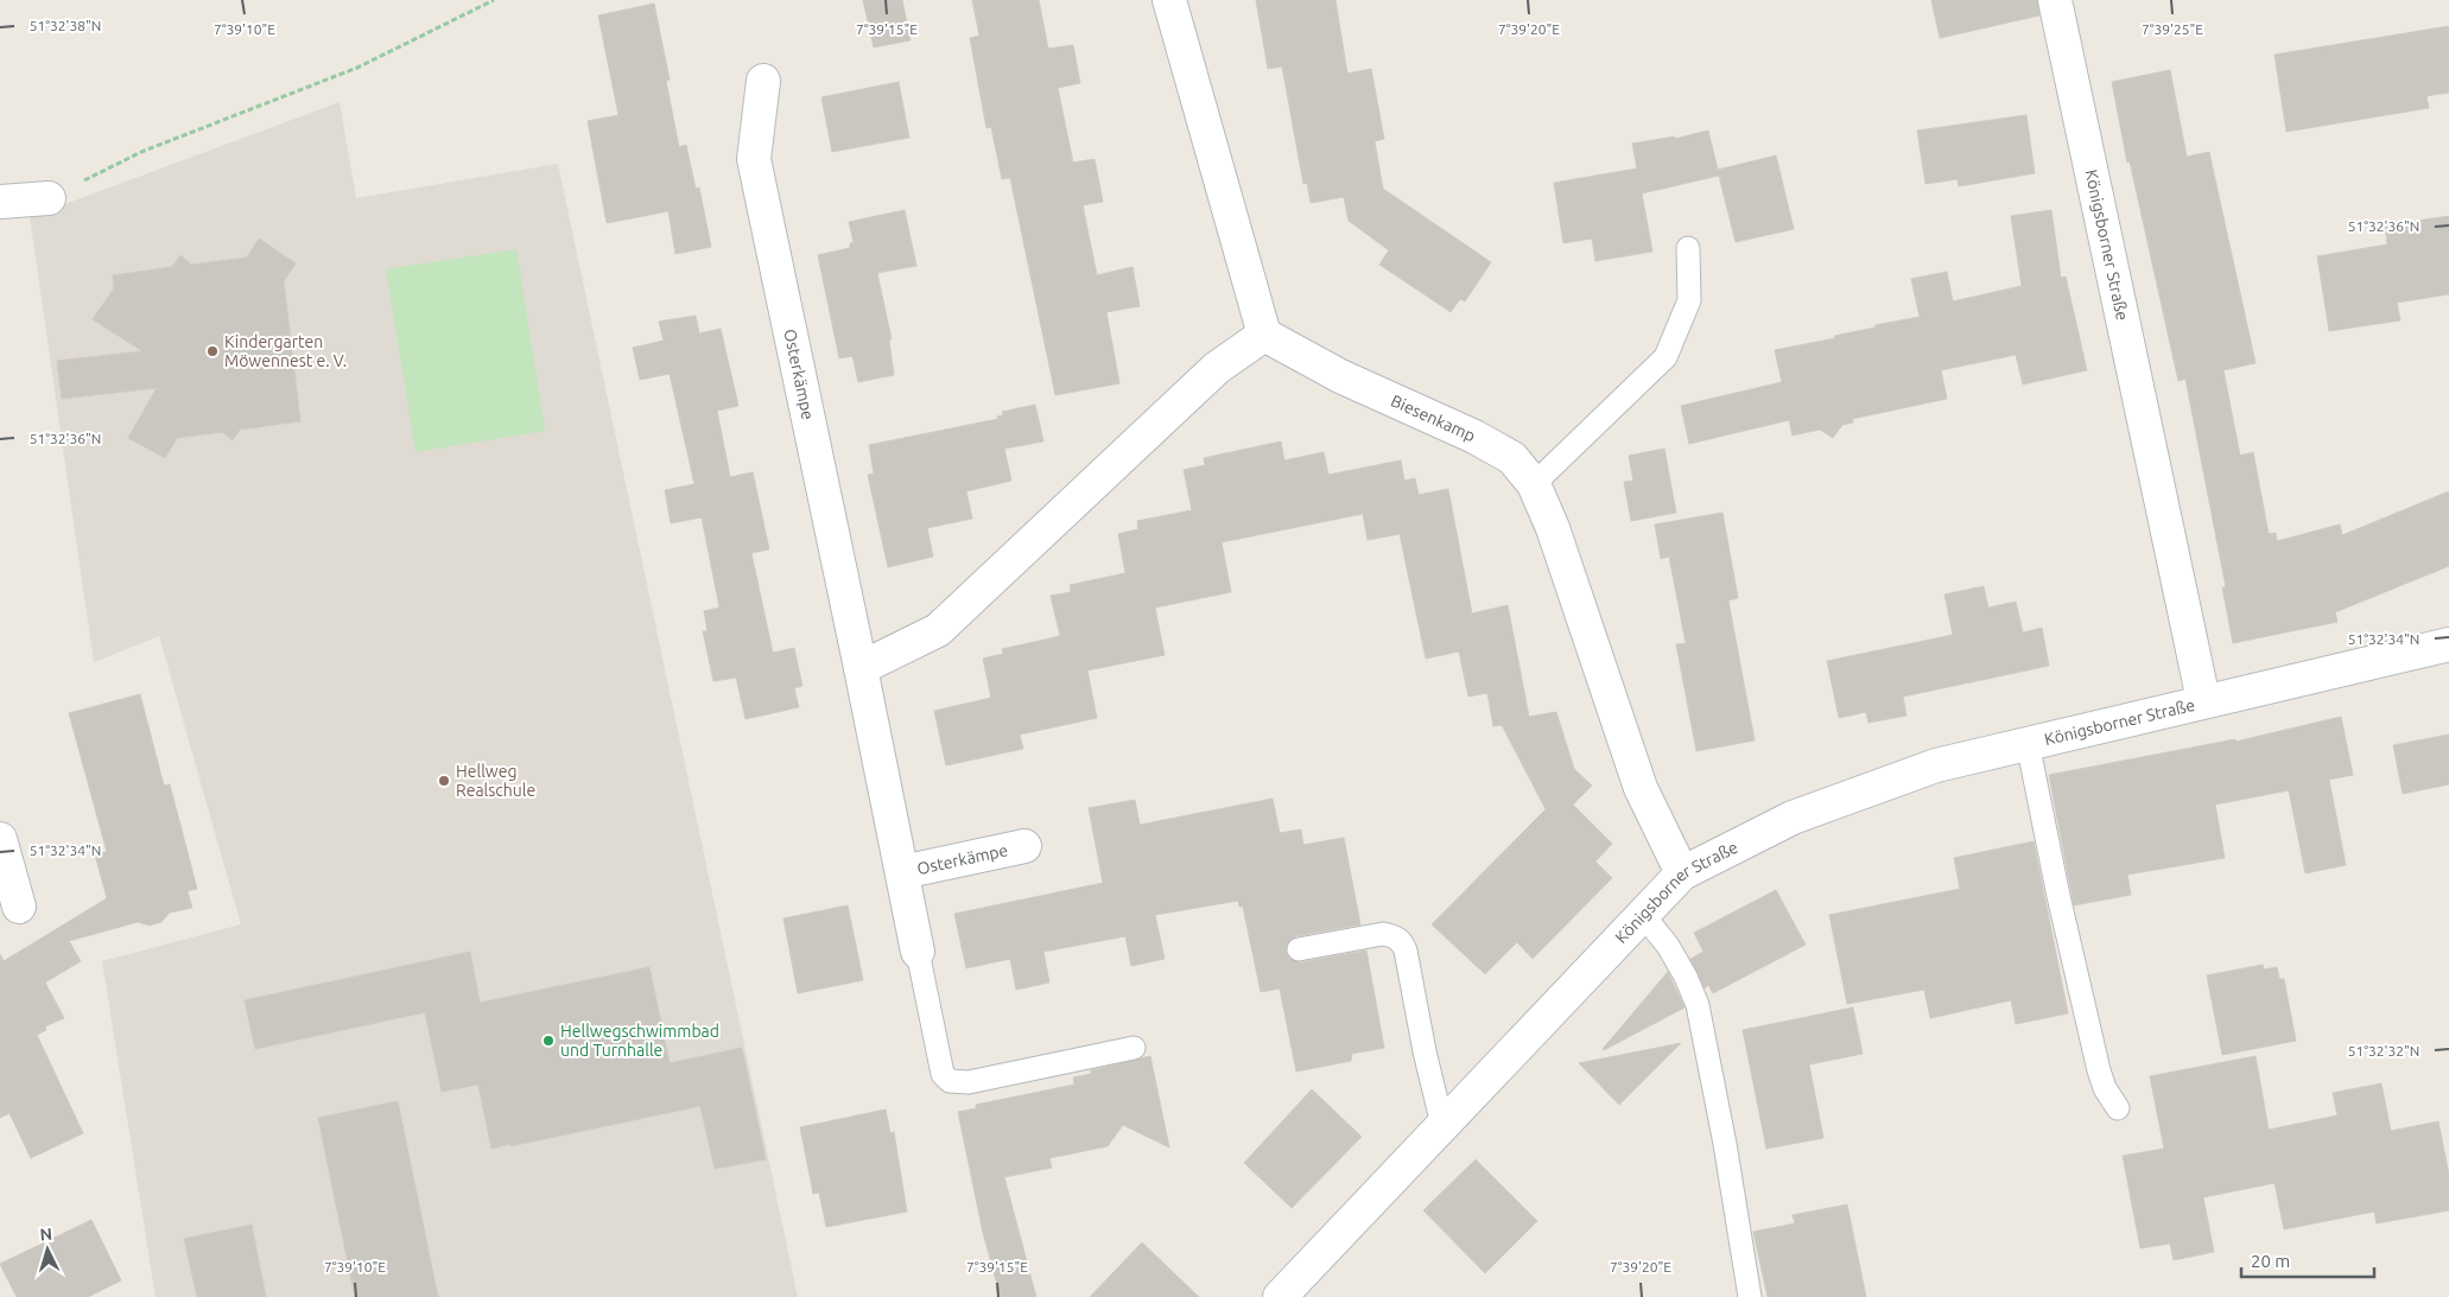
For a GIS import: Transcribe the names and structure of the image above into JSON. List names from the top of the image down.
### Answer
{
  "streets": {
    "street": ["Königsborner Straße", "Osterkämpe", "Biesenkamp"]
  },
  "crossings": [
    ["Königsborner Straße", "Biesenkamp"]
  ],
  "places": ["Kindergarten Möwennest e. V.", "Hellweg Realschule", "Hellwegschwimmbad und Turnhalle"],
  "scale_bar": "20 m",
  "north": "top",
  "coordinates": [
    "51°32'38\"N",
    "7°39'10\"E",
    "7°39'15\"E",
    "7°39'20\"E",
    "7°39'25\"E",
    "51°32'36\"N",
    "51°32'34\"N",
    "51°32'32\"N"
  ]
}
